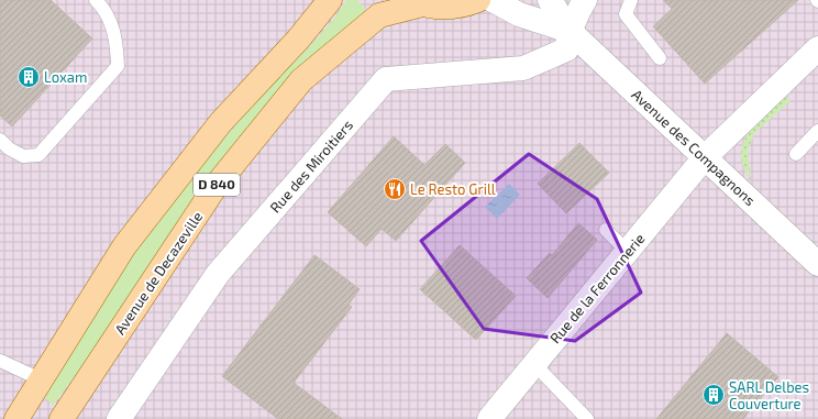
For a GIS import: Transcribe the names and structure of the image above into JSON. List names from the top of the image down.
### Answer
{
  "streets": {
    "main road": ["D 840", "Avenue de Decazeville"],
    "street": ["Avenue des Compagnons", "Rue des Miroitiers", "Rue de la Ferronnerie"]
  },
  "crossings": [
    ["Avenue des Compagnons", "Rue des Miroitiers"],
    ["Avenue des Compagnons", "Rue de la Ferronnerie"]
  ],
  "places": {
    "building": ["Loxam", "SARL Delbes Couverture"],
    "restaurant": ["Le Resto Grill"]
  }
}
